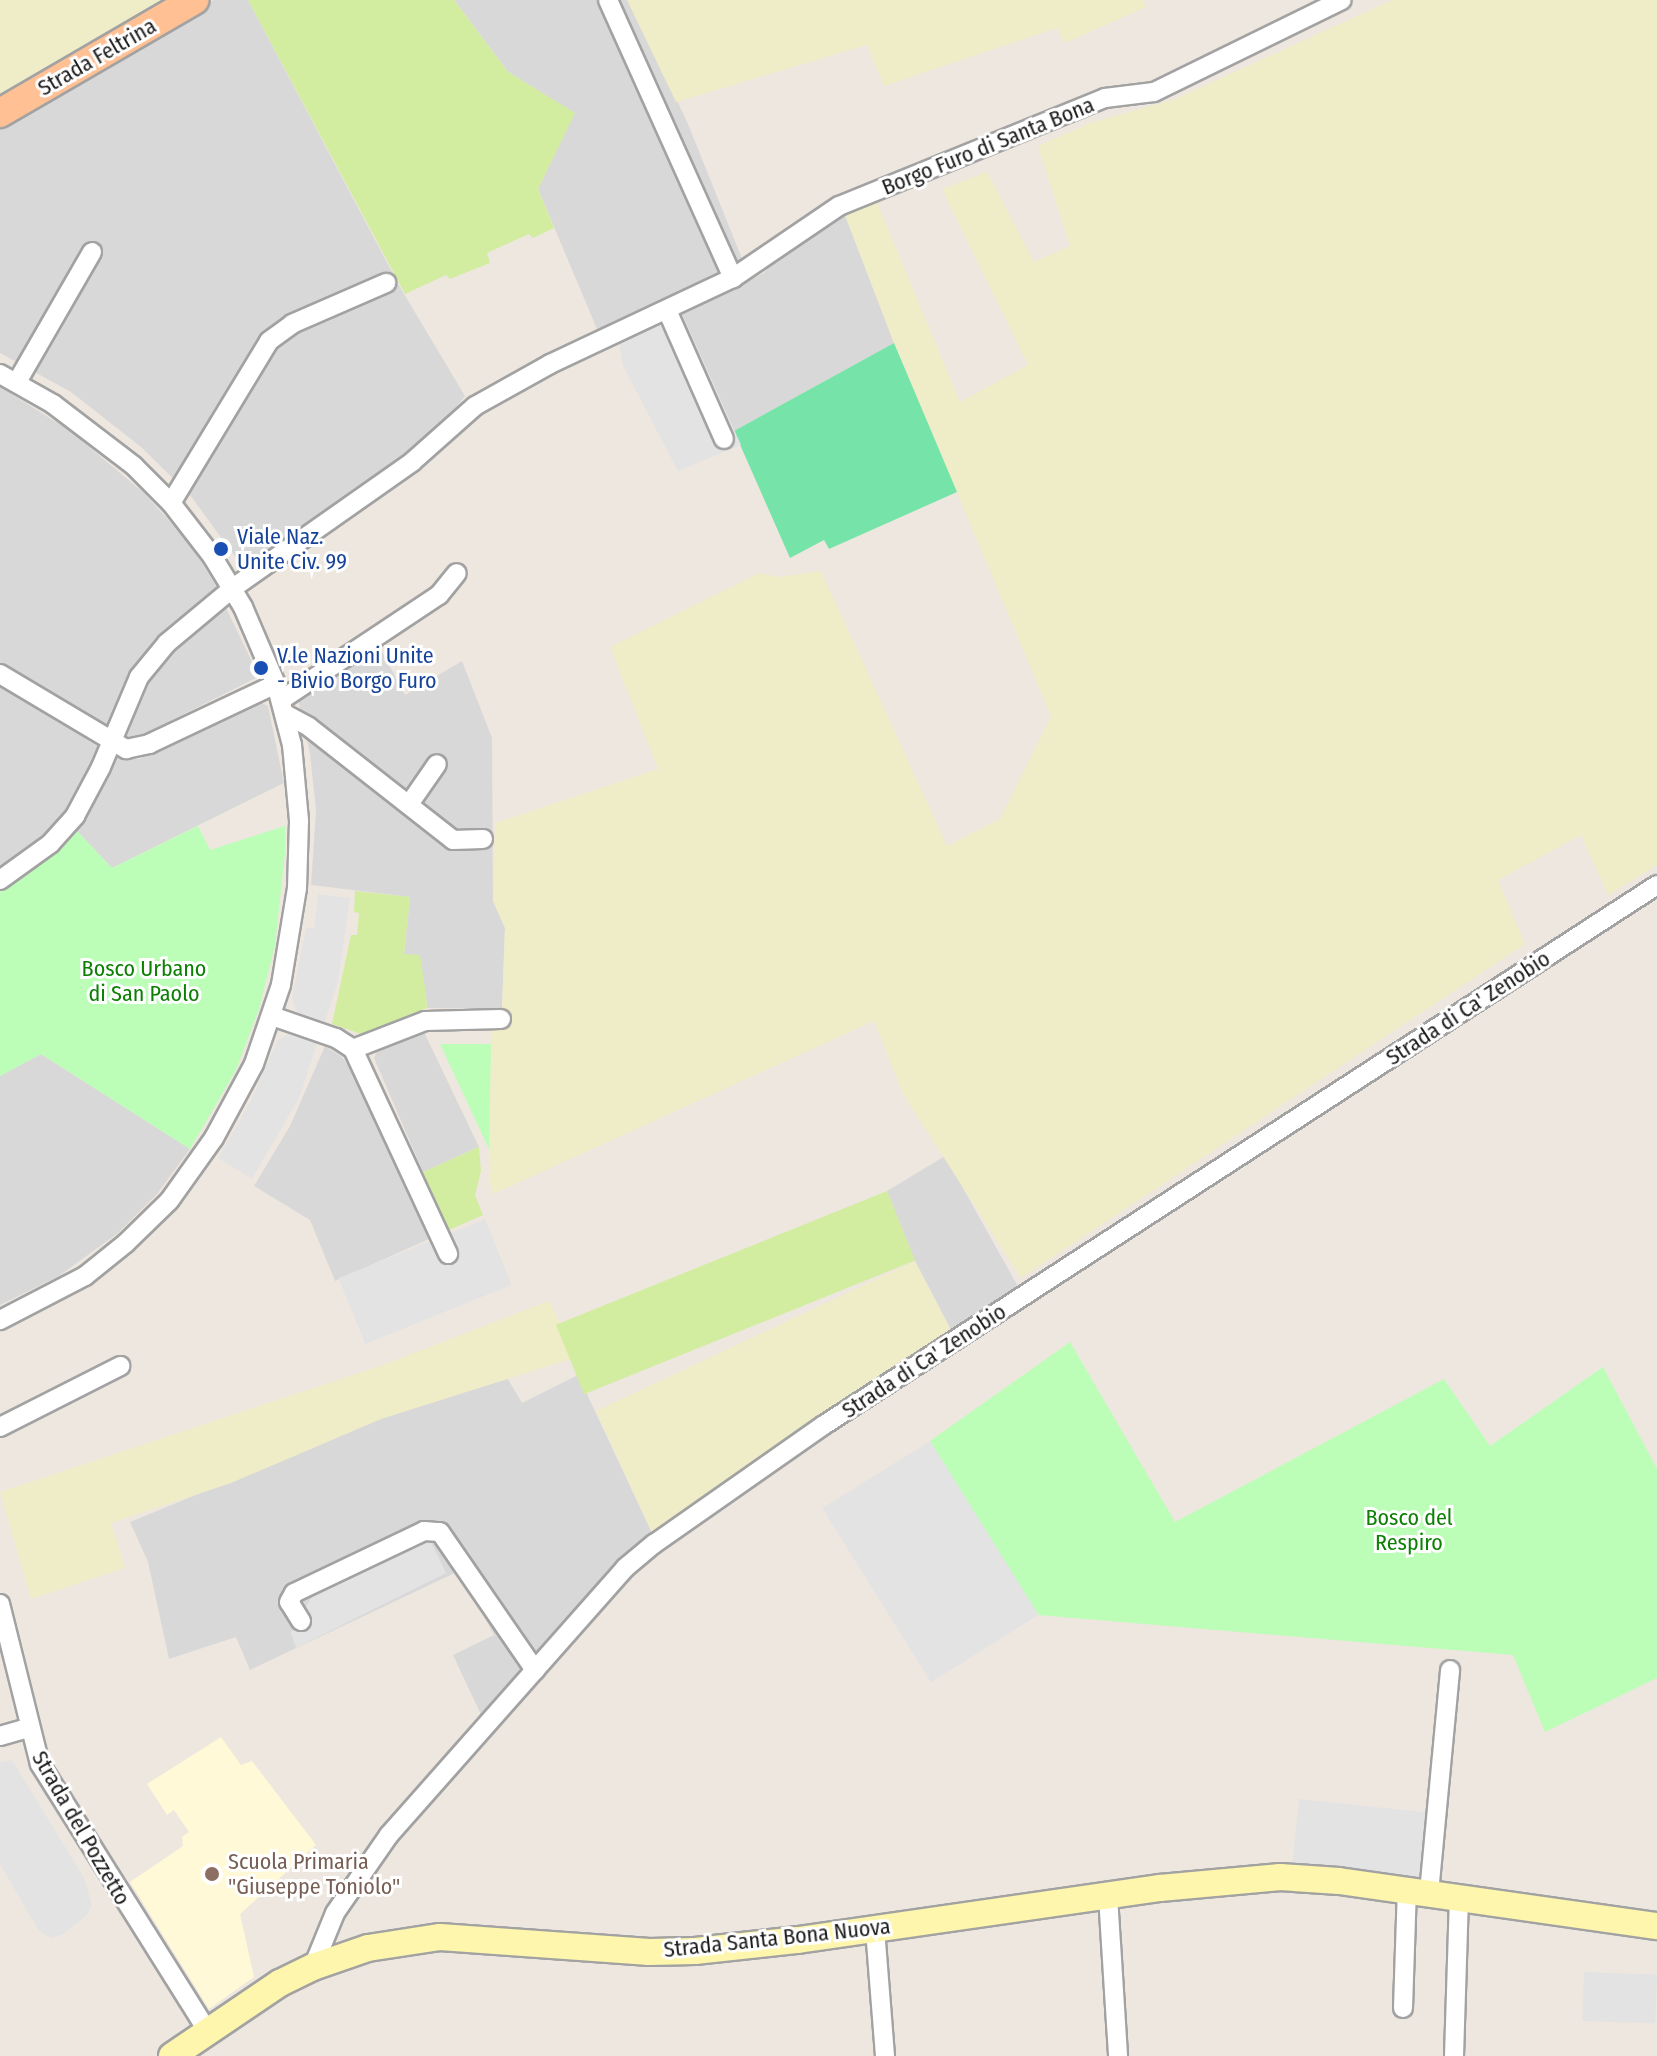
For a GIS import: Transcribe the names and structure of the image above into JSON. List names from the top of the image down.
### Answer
{
  "streets": {
    "main road": ["Strada Feltrina"],
    "street": [
      "Borgo Furo di Santa Bona",
      "Strada di Ca' Zenobio",
      "Strada del Pozzetto",
      "Strada Santa Bona Nuova"
    ]
  },
  "crossings": [
    ["Strada di Ca' Zenobio", "Strada Santa Bona Nuova"],
    ["Strada del Pozzetto", "Strada Santa Bona Nuova"]
  ],
  "parks": ["Bosco Urbano di San Paolo", "Bosco del Respiro"],
  "places": ["Viale Naz. Unite Civ. 99", "V.le Nazioni Unite - Bivio Borgo Furo", "Scuola Primaria \"Giuseppe Toniolo\""]
}
